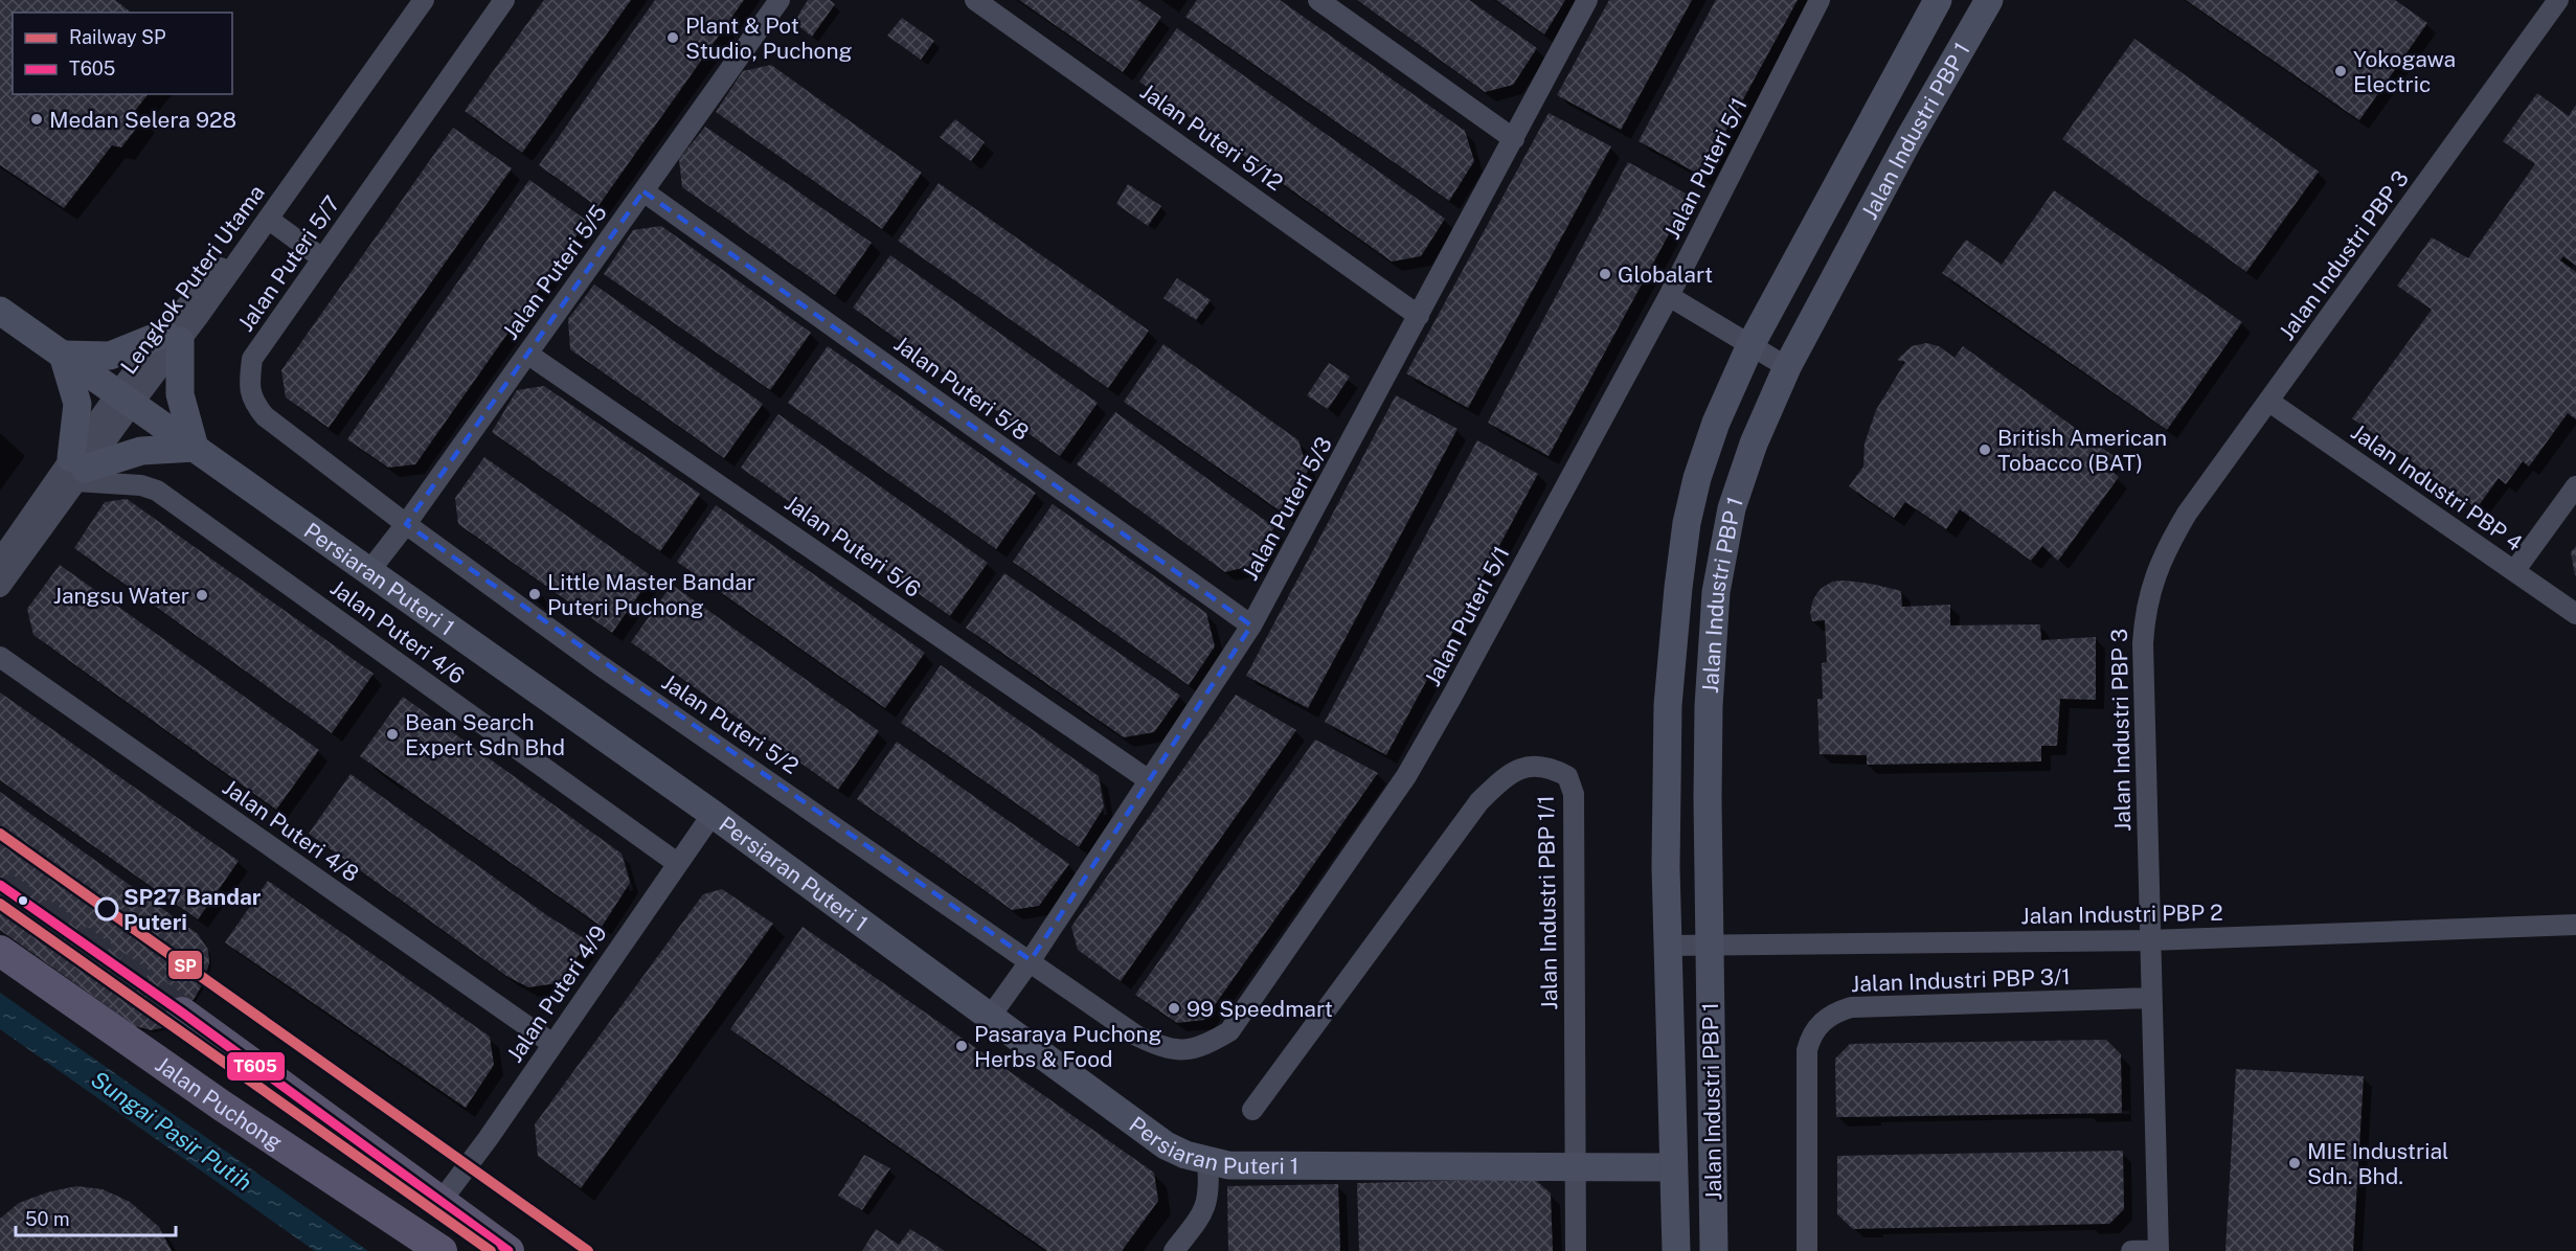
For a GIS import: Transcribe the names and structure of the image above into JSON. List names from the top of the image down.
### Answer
{
  "streets": {
    "main road": ["Jalan Industri PBP 1", "Persiaran Puteri 1", "Jalan Puchong"],
    "street": [
      "Jalan Puteri 5/12",
      "Jalan Puteri 5/1",
      "Jalan Industri PBP 3",
      "Jalan Puteri 5/7",
      "Jalan Puteri 5/5",
      "Lengkok Puteri Utama",
      "Jalan Puteri 5/8",
      "Jalan Industri PBP 4",
      "Jalan Puteri 5/3",
      "Jalan Puteri 5/6",
      "Jalan Puteri 4/6",
      "Jalan Puteri 5/2",
      "Jalan Puteri 4/8",
      "Jalan Industri PBP 1/1",
      "Jalan Industri PBP 2",
      "Jalan Industri PBP 3/1",
      "Jalan Puteri 4/9"
    ]
  },
  "crossings": [
    ["Jalan Industri PBP 1", "Persiaran Puteri 1"],
    ["Jalan Industri PBP 1", "Jalan Industri PBP 2"],
    ["Jalan Puteri 5/12", "Jalan Puteri 5/3"],
    ["Jalan Puteri 5/1", "Jalan Puteri 5/3"],
    ["Jalan Puteri 5/1", "Jalan Puteri 5/2"],
    ["Jalan Industri PBP 3", "Jalan Industri PBP 4"],
    ["Jalan Industri PBP 3", "Jalan Industri PBP 2"],
    ["Jalan Industri PBP 3", "Jalan Industri PBP 3/1"],
    ["Jalan Puteri 5/7", "Jalan Puteri 5/5"],
    ["Jalan Puteri 5/7", "Jalan Puteri 5/2"],
    ["Jalan Puteri 5/5", "Jalan Puteri 5/8"],
    ["Jalan Puteri 5/5", "Jalan Puteri 5/6"],
    ["Jalan Puteri 5/5", "Persiaran Puteri 1"],
    ["Jalan Puteri 5/5", "Jalan Puteri 5/2"],
    ["Lengkok Puteri Utama", "Persiaran Puteri 1"],
    ["Lengkok Puteri Utama", "Jalan Puteri 4/6"],
    ["Jalan Puteri 5/8", "Jalan Puteri 5/3"],
    ["Jalan Puteri 5/3", "Jalan Puteri 5/6"],
    ["Jalan Puteri 5/3", "Persiaran Puteri 1"],
    ["Jalan Puteri 5/3", "Jalan Puteri 5/2"],
    ["Persiaran Puteri 1", "Jalan Industri PBP 1/1"],
    ["Persiaran Puteri 1", "Jalan Puteri 4/9"],
    ["Jalan Puteri 4/6", "Jalan Puteri 4/9"],
    ["Jalan Puteri 4/8", "Jalan Puteri 4/9"]
  ],
  "water": ["Sungai Pasir Putih"],
  "places": [
    "Plant & Pot Studio, Puchong",
    "Yokogawa Electric",
    "Medan Selera 928",
    "Globalart",
    "British American Tobacco (BAT)",
    "Little Master Bandar Puteri Puchong",
    "Jangsu Water",
    "Bean Search Expert Sdn Bhd",
    "SP27 Bandar Puteri",
    "99 Speedmart",
    "Pasaraya Puchong Herbs & Food",
    "MIE Industrial Sdn. Bhd."
  ],
  "lines": ["rail line SP", "transit line T605"],
  "legend": ["Railway SP", "T605"],
  "scale_bar": "50 m"
}
